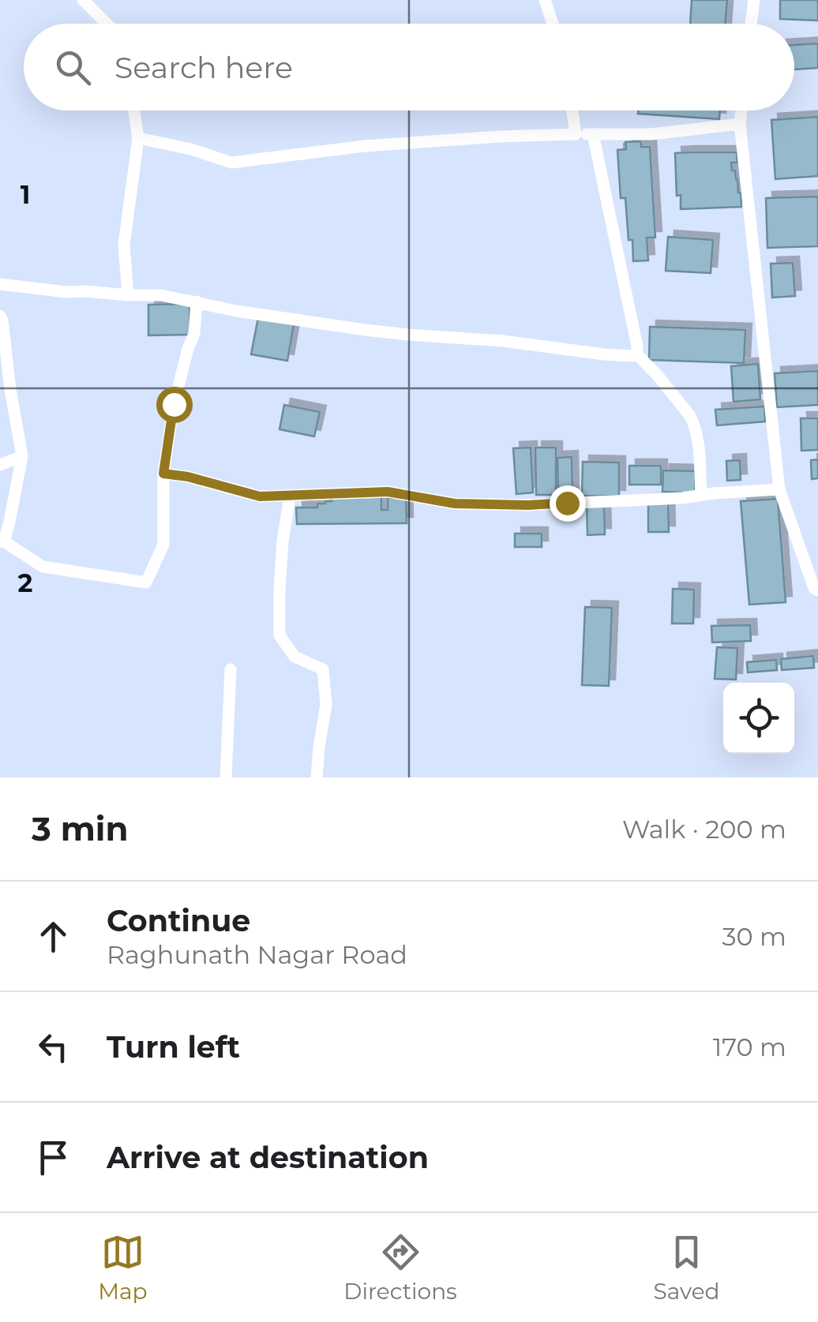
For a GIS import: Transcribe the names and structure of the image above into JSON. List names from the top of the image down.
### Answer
{
  "page": {
    "search": "Search here",
    "heading": ["3 min", "Walk · 200 m"],
    "list": [
      ["Continue", "Raghunath Nagar Road", "30 m"],
      ["Turn left", "170 m"],
      "Arrive at destination"
    ],
    "nav": ["Map", "Directions", "Saved"]
  },
  "grid": {
    "rows": ["1", "2"]
  }
}
